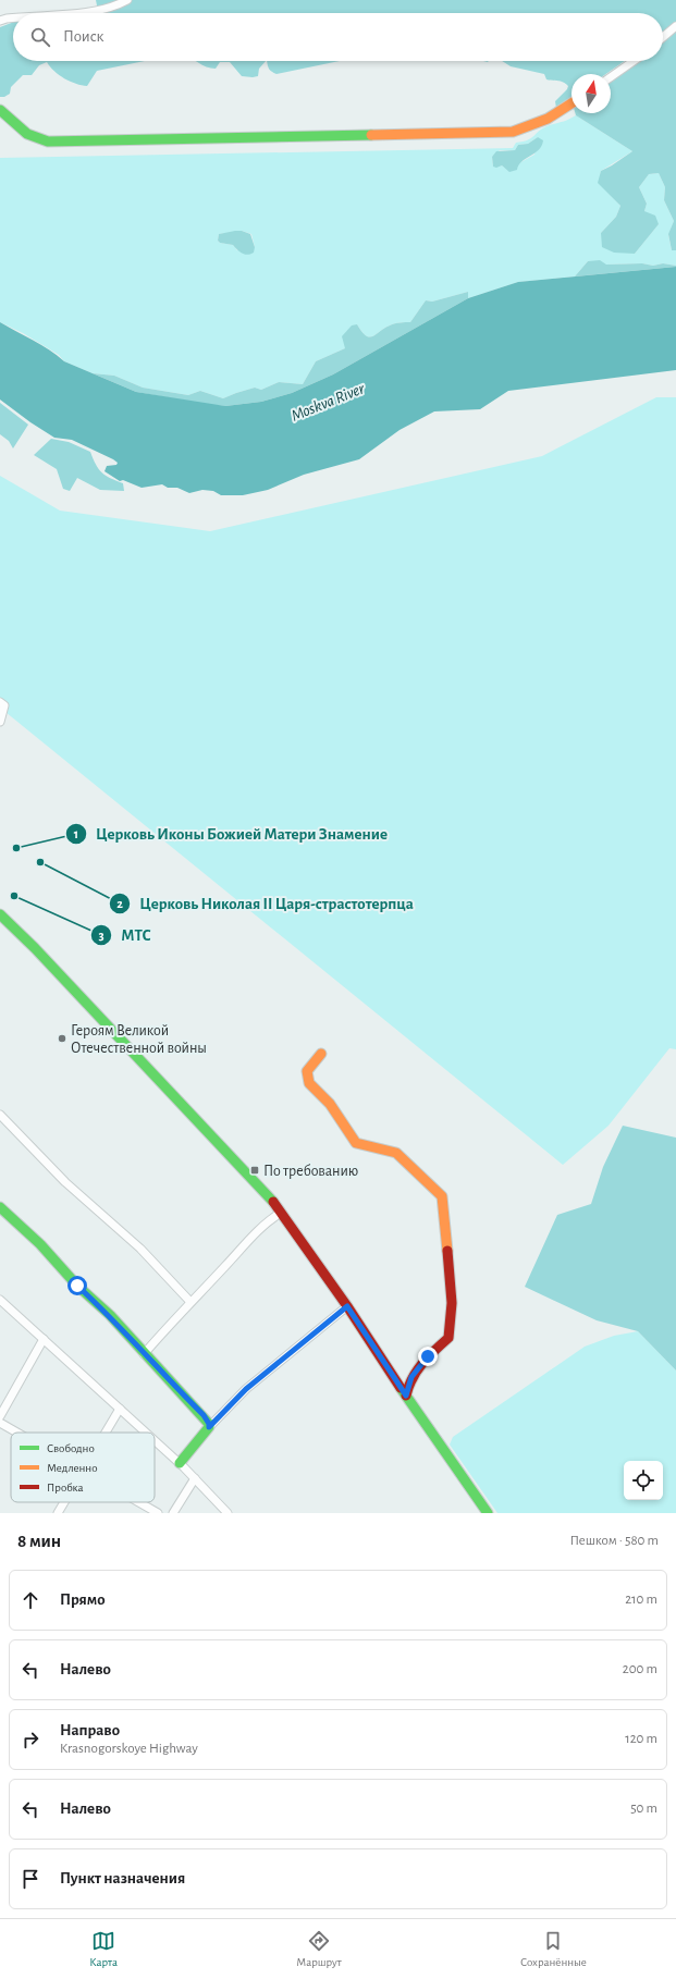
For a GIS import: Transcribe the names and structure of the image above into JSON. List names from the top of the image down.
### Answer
{
  "water": ["Moskva River"],
  "places": {
    "other": [
      "Церковь Иконы Божией Матери Знамение",
      "Церковь Николая II Царя-страстотерпца",
      "МТС",
      "Героям Великой Отечественной войны"
    ],
    "transit": ["По требованию"]
  },
  "legend": ["Свободно", "Медленно", "Пробка"],
  "north": "top",
  "page": {
    "search": "Поиск",
    "heading": ["8 мин", "Пешком · 580 m"],
    "list": [
      ["Прямо", "210 m"],
      ["Налево", "200 m"],
      ["Направо", "Krasnogorskoye Highway", "120 m"],
      ["Налево", "50 m"],
      "Пункт назначения"
    ],
    "nav": ["Карта", "Маршрут", "Сохранённые"]
  }
}
